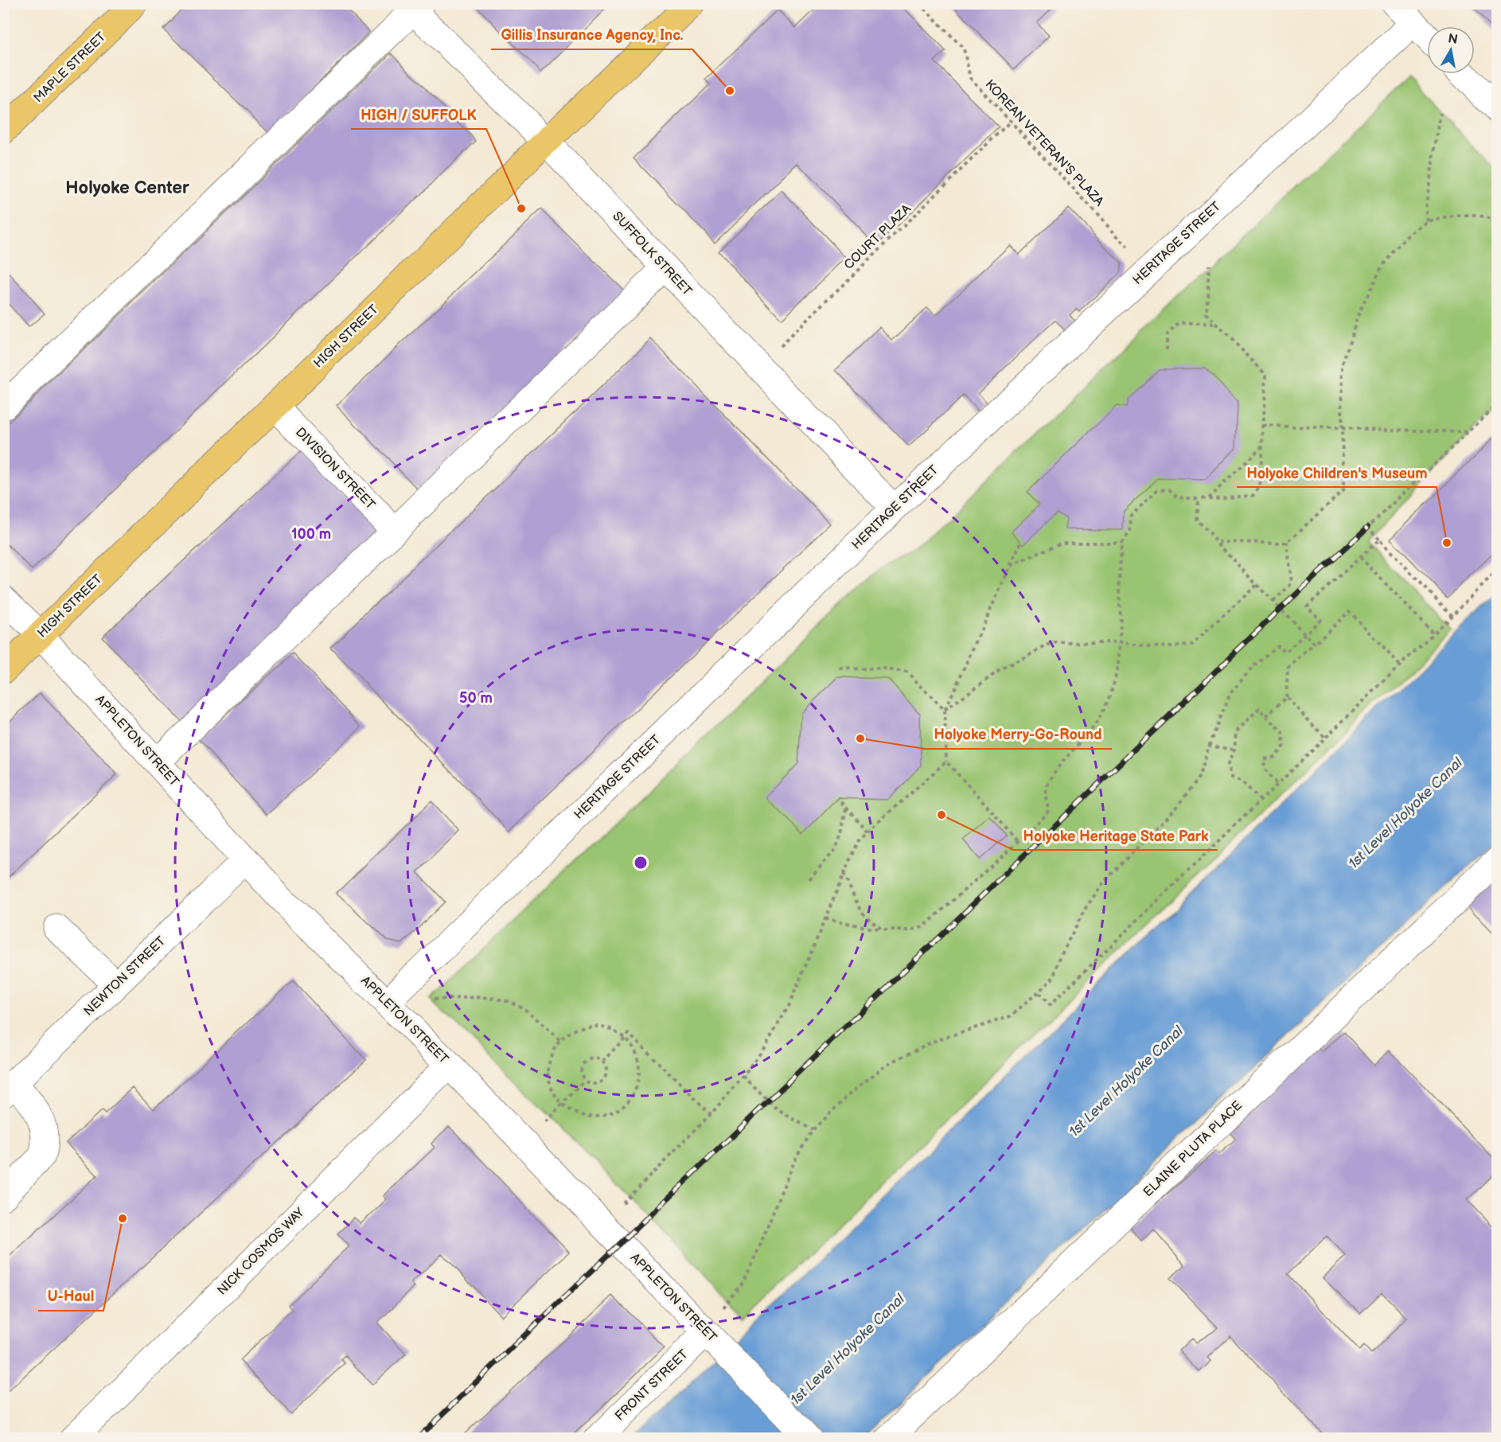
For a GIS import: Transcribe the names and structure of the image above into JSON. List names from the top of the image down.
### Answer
{
  "streets": {
    "main road": ["MAPLE STREET", "HIGH STREET"],
    "street": [
      "HERITAGE STREET",
      "SUFFOLK STREET",
      "DIVISION STREET",
      "APPLETON STREET",
      "NEWTON STREET",
      "ELAINE PLUTA PLACE",
      "NICK COSMOS WAY",
      "FRONT STREET"
    ],
    "path": ["KOREAN VETERAN'S PLAZA", "COURT PLAZA"]
  },
  "crossings": [
    ["KOREAN VETERAN'S PLAZA", "COURT PLAZA"],
    ["COURT PLAZA", "SUFFOLK STREET"],
    ["HERITAGE STREET", "SUFFOLK STREET"],
    ["HERITAGE STREET", "APPLETON STREET"],
    ["SUFFOLK STREET", "HIGH STREET"],
    ["HIGH STREET", "DIVISION STREET"],
    ["HIGH STREET", "APPLETON STREET"],
    ["APPLETON STREET", "NEWTON STREET"],
    ["APPLETON STREET", "NICK COSMOS WAY"],
    ["APPLETON STREET", "FRONT STREET"]
  ],
  "districts": ["Holyoke Center"],
  "water": ["1st Level Holyoke Canal"],
  "places": [
    "Gillis Insurance Agency, Inc.",
    "HIGH / SUFFOLK",
    "Holyoke Children's Museum",
    "Holyoke Merry-Go-Round",
    "Holyoke Heritage State Park",
    "U-Haul"
  ],
  "north": "top",
  "rings": ["100 m", "50 m"]
}
